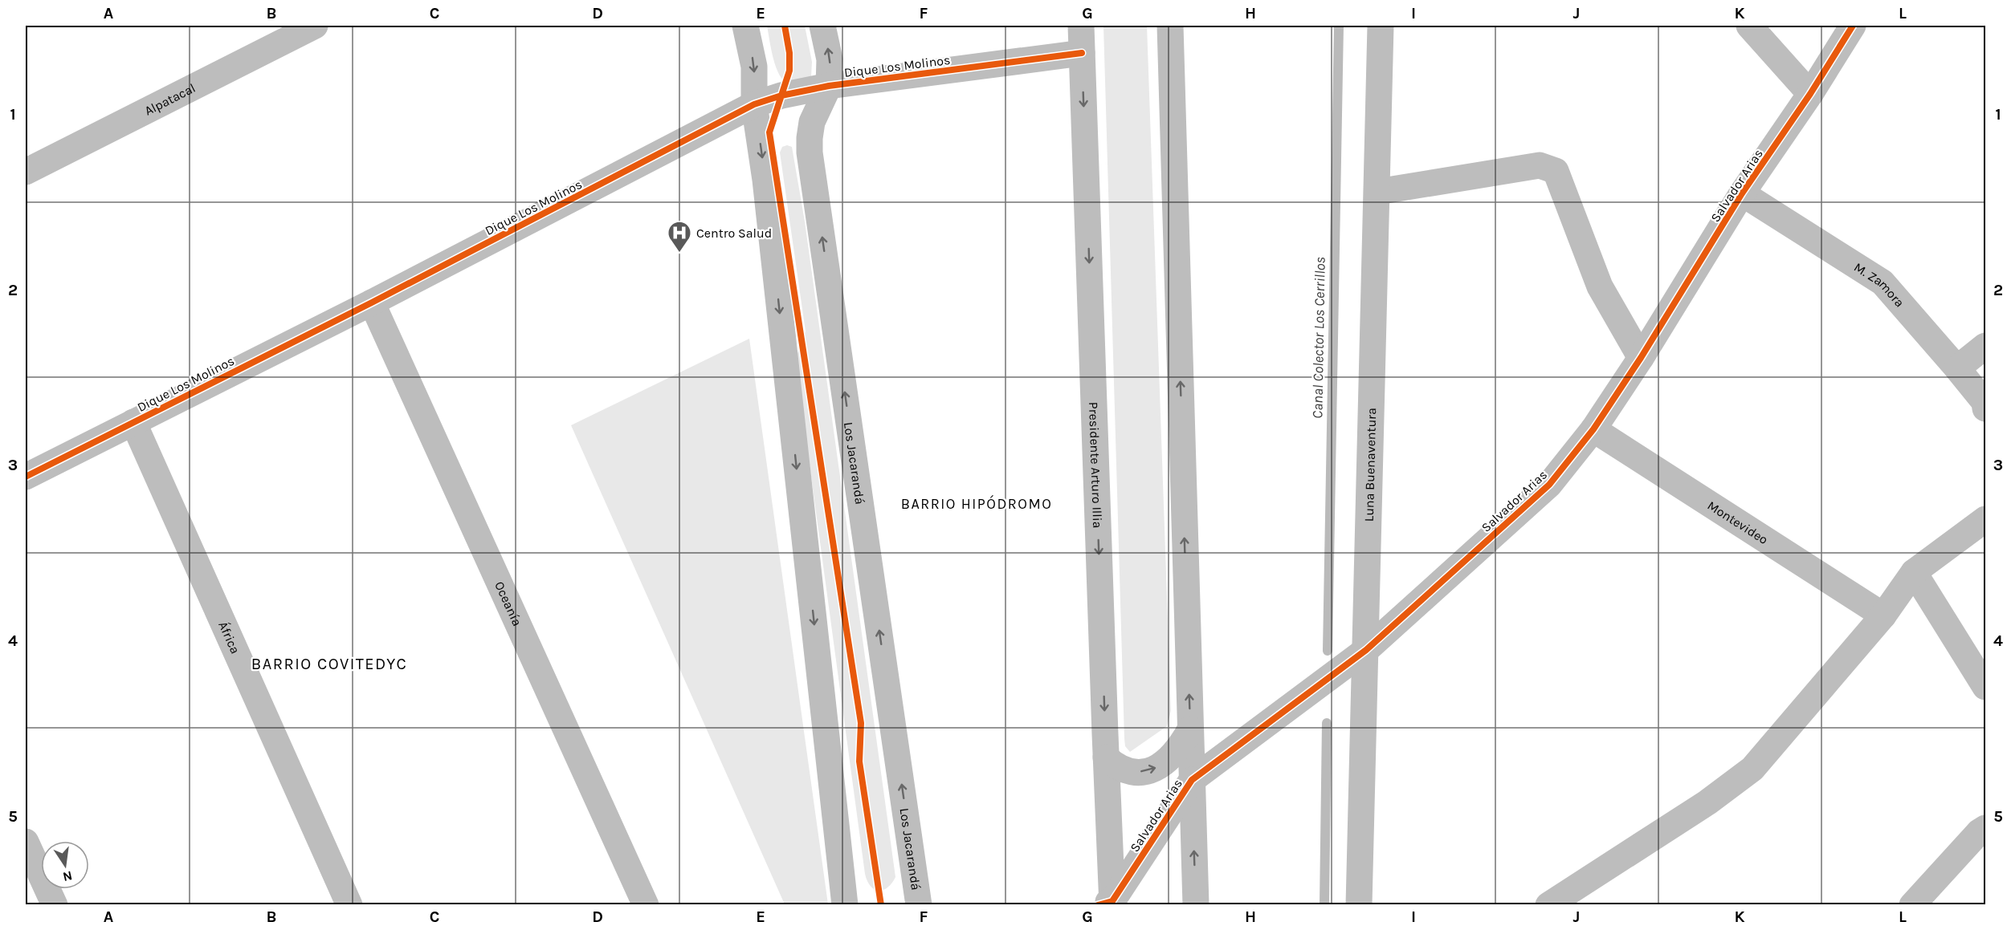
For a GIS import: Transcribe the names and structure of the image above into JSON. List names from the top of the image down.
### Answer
{
  "streets": {
    "street": [
      "Dique Los Molinos",
      "Alpatacal",
      "Salvador Arias",
      "M. Zamora",
      "Los Jacarandá",
      "Presidente Arturo Illia",
      "Luna Buenaventura",
      "Montevideo",
      "Oceanía",
      "África"
    ]
  },
  "crossings": [
    ["Dique Los Molinos", "Los Jacarandá"],
    ["Dique Los Molinos", "Presidente Arturo Illia"],
    ["Dique Los Molinos", "Oceanía"],
    ["Dique Los Molinos", "África"],
    ["Salvador Arias", "M. Zamora"],
    ["Salvador Arias", "Presidente Arturo Illia"],
    ["Salvador Arias", "Luna Buenaventura"],
    ["Salvador Arias", "Montevideo"]
  ],
  "districts": ["BARRIO HIPÓDROMO", "BARRIO COVITEDYC"],
  "water": ["Canal Colector Los Cerrillos"],
  "places": {
    "hospital": ["Centro Salud"]
  },
  "north": "bottom",
  "grid": {
    "columns": [
      "A",
      "B",
      "C",
      "D",
      "E",
      "F",
      "G",
      "H",
      "I",
      "J",
      "K",
      "L"
    ],
    "rows": [
      "1",
      "2",
      "3",
      "4",
      "5"
    ]
  }
}
